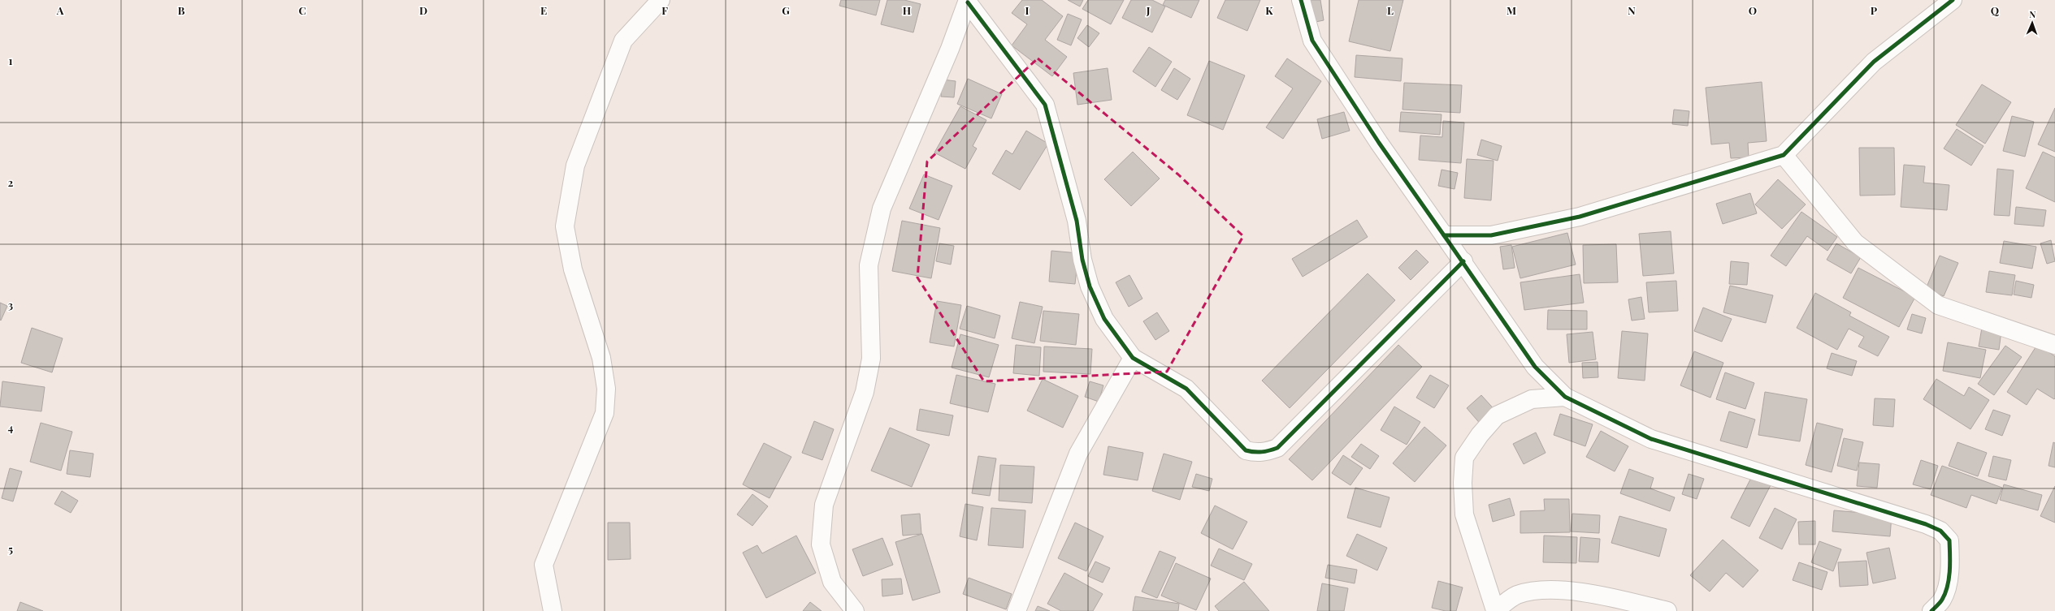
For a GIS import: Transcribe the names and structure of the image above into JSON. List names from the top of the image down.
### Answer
{
  "north": "top",
  "grid": {
    "columns": [
      "A",
      "B",
      "C",
      "D",
      "E",
      "F",
      "G",
      "H",
      "I",
      "J",
      "K",
      "L",
      "M",
      "N",
      "O",
      "P",
      "Q"
    ],
    "rows": [
      "1",
      "2",
      "3",
      "4",
      "5"
    ]
  }
}
